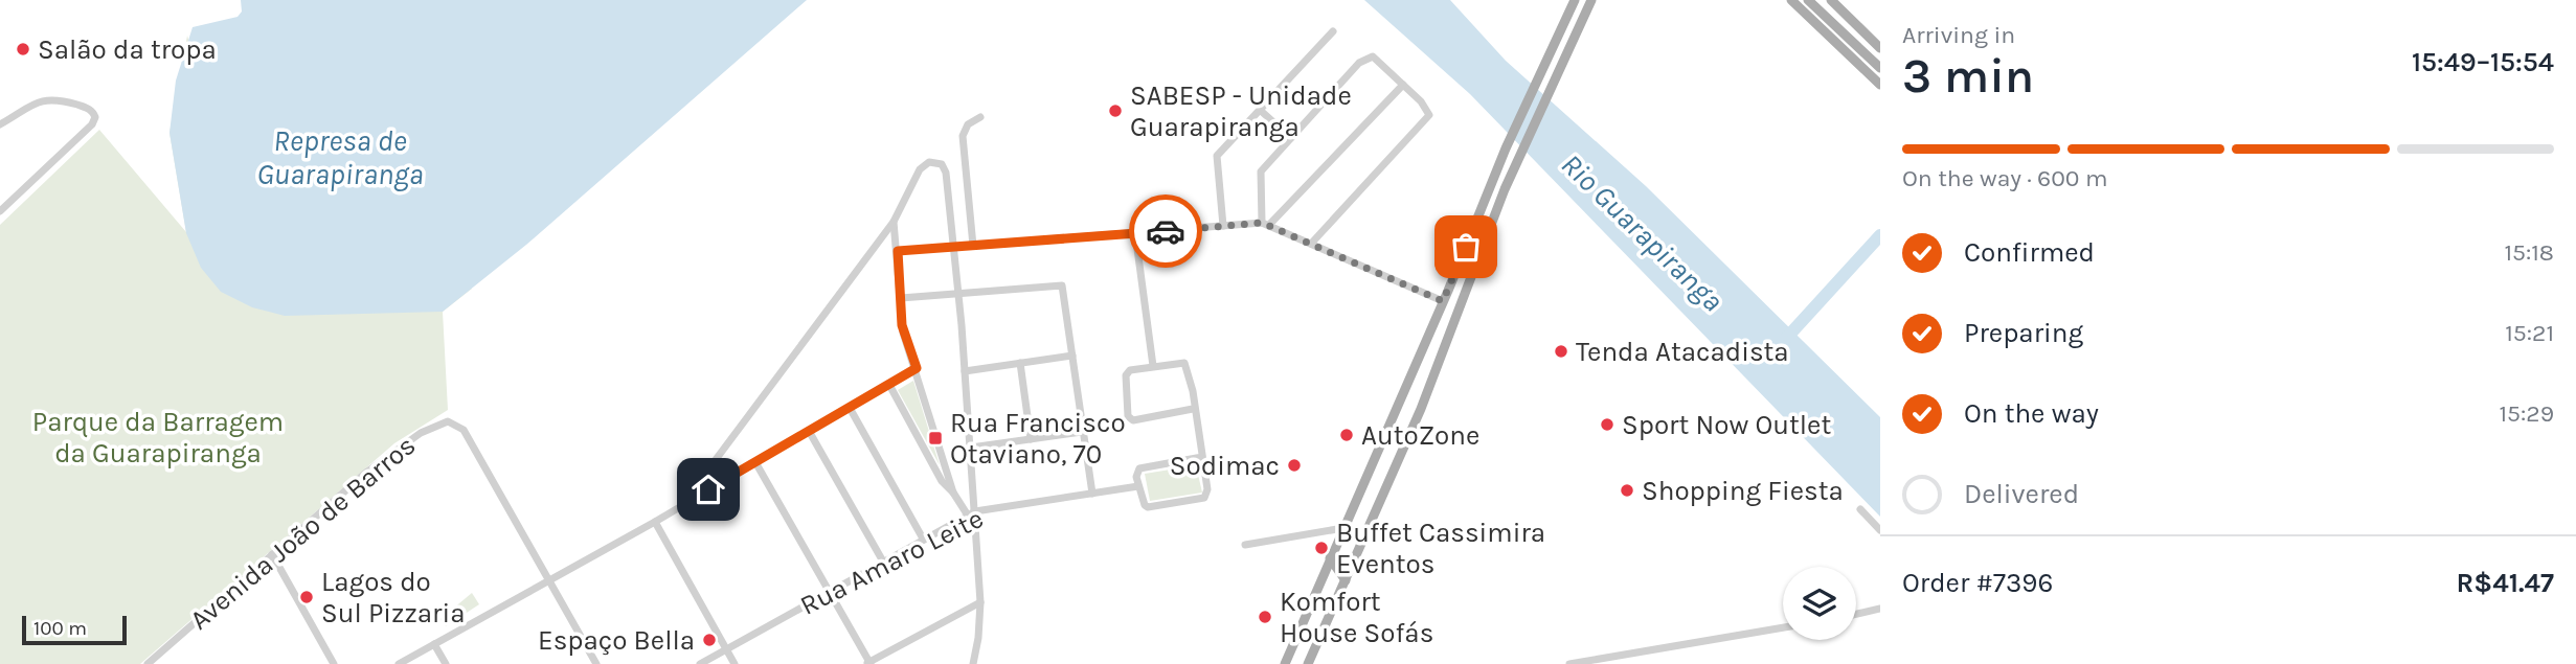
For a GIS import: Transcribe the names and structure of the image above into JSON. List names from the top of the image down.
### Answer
{
  "streets": {
    "street": ["Avenida João de Barros", "Rua Amaro Leite"]
  },
  "water": ["Represa de Guarapiranga", "Rio Guarapiranga"],
  "parks": ["Parque da Barragem da Guarapiranga"],
  "places": {
    "other": [
      "Salão da tropa",
      "SABESP - Unidade Guarapiranga",
      "Tenda Atacadista",
      "Sport Now Outlet",
      "AutoZone",
      "Sodimac",
      "Shopping Fiesta",
      "Buffet Cassimira Eventos",
      "Lagos do Sul Pizzaria",
      "Komfort House Sofás",
      "Espaço Bella"
    ],
    "transit": ["Rua Francisco Otaviano, 70"]
  },
  "scale_bar": "100 m",
  "page": {
    "heading": ["3 min", "Arriving in", "15:49–15:54"],
    "panel": ["Order #7396", "R$41.47"],
    "bar": "On the way · 600 m",
    "list": [
      ["Confirmed", "15:18"],
      ["Preparing", "15:21"],
      ["On the way", "15:29"],
      "Delivered"
    ],
    "scale": "100 m"
  }
}
